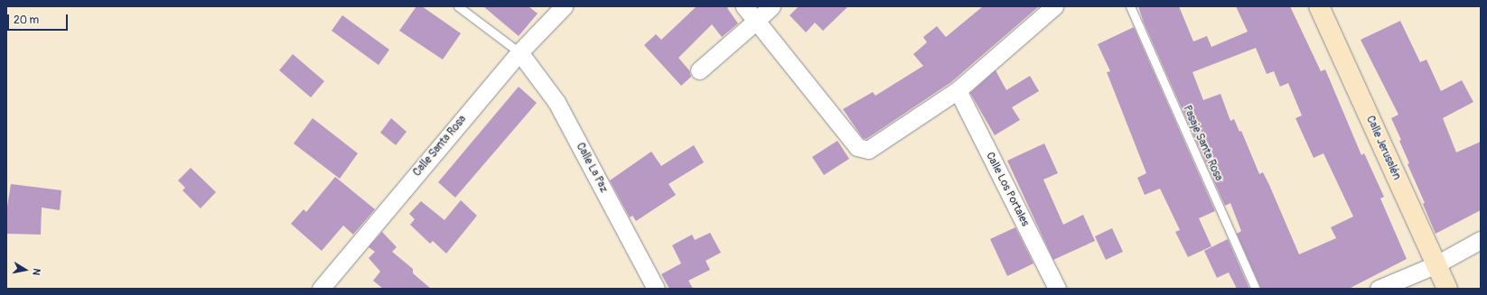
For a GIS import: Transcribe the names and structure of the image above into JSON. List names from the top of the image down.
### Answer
{
  "streets": {
    "street": [
      "Calle Santa Rosa",
      "Calle Jerusalén",
      "Calle La Paz",
      "Calle Los Portales"
    ],
    "lane": ["Pasaje Santa Rosa"]
  },
  "crossings": [
    ["Calle Santa Rosa", "Calle La Paz"]
  ],
  "scale_bar": "20 m",
  "north": "right"
}
